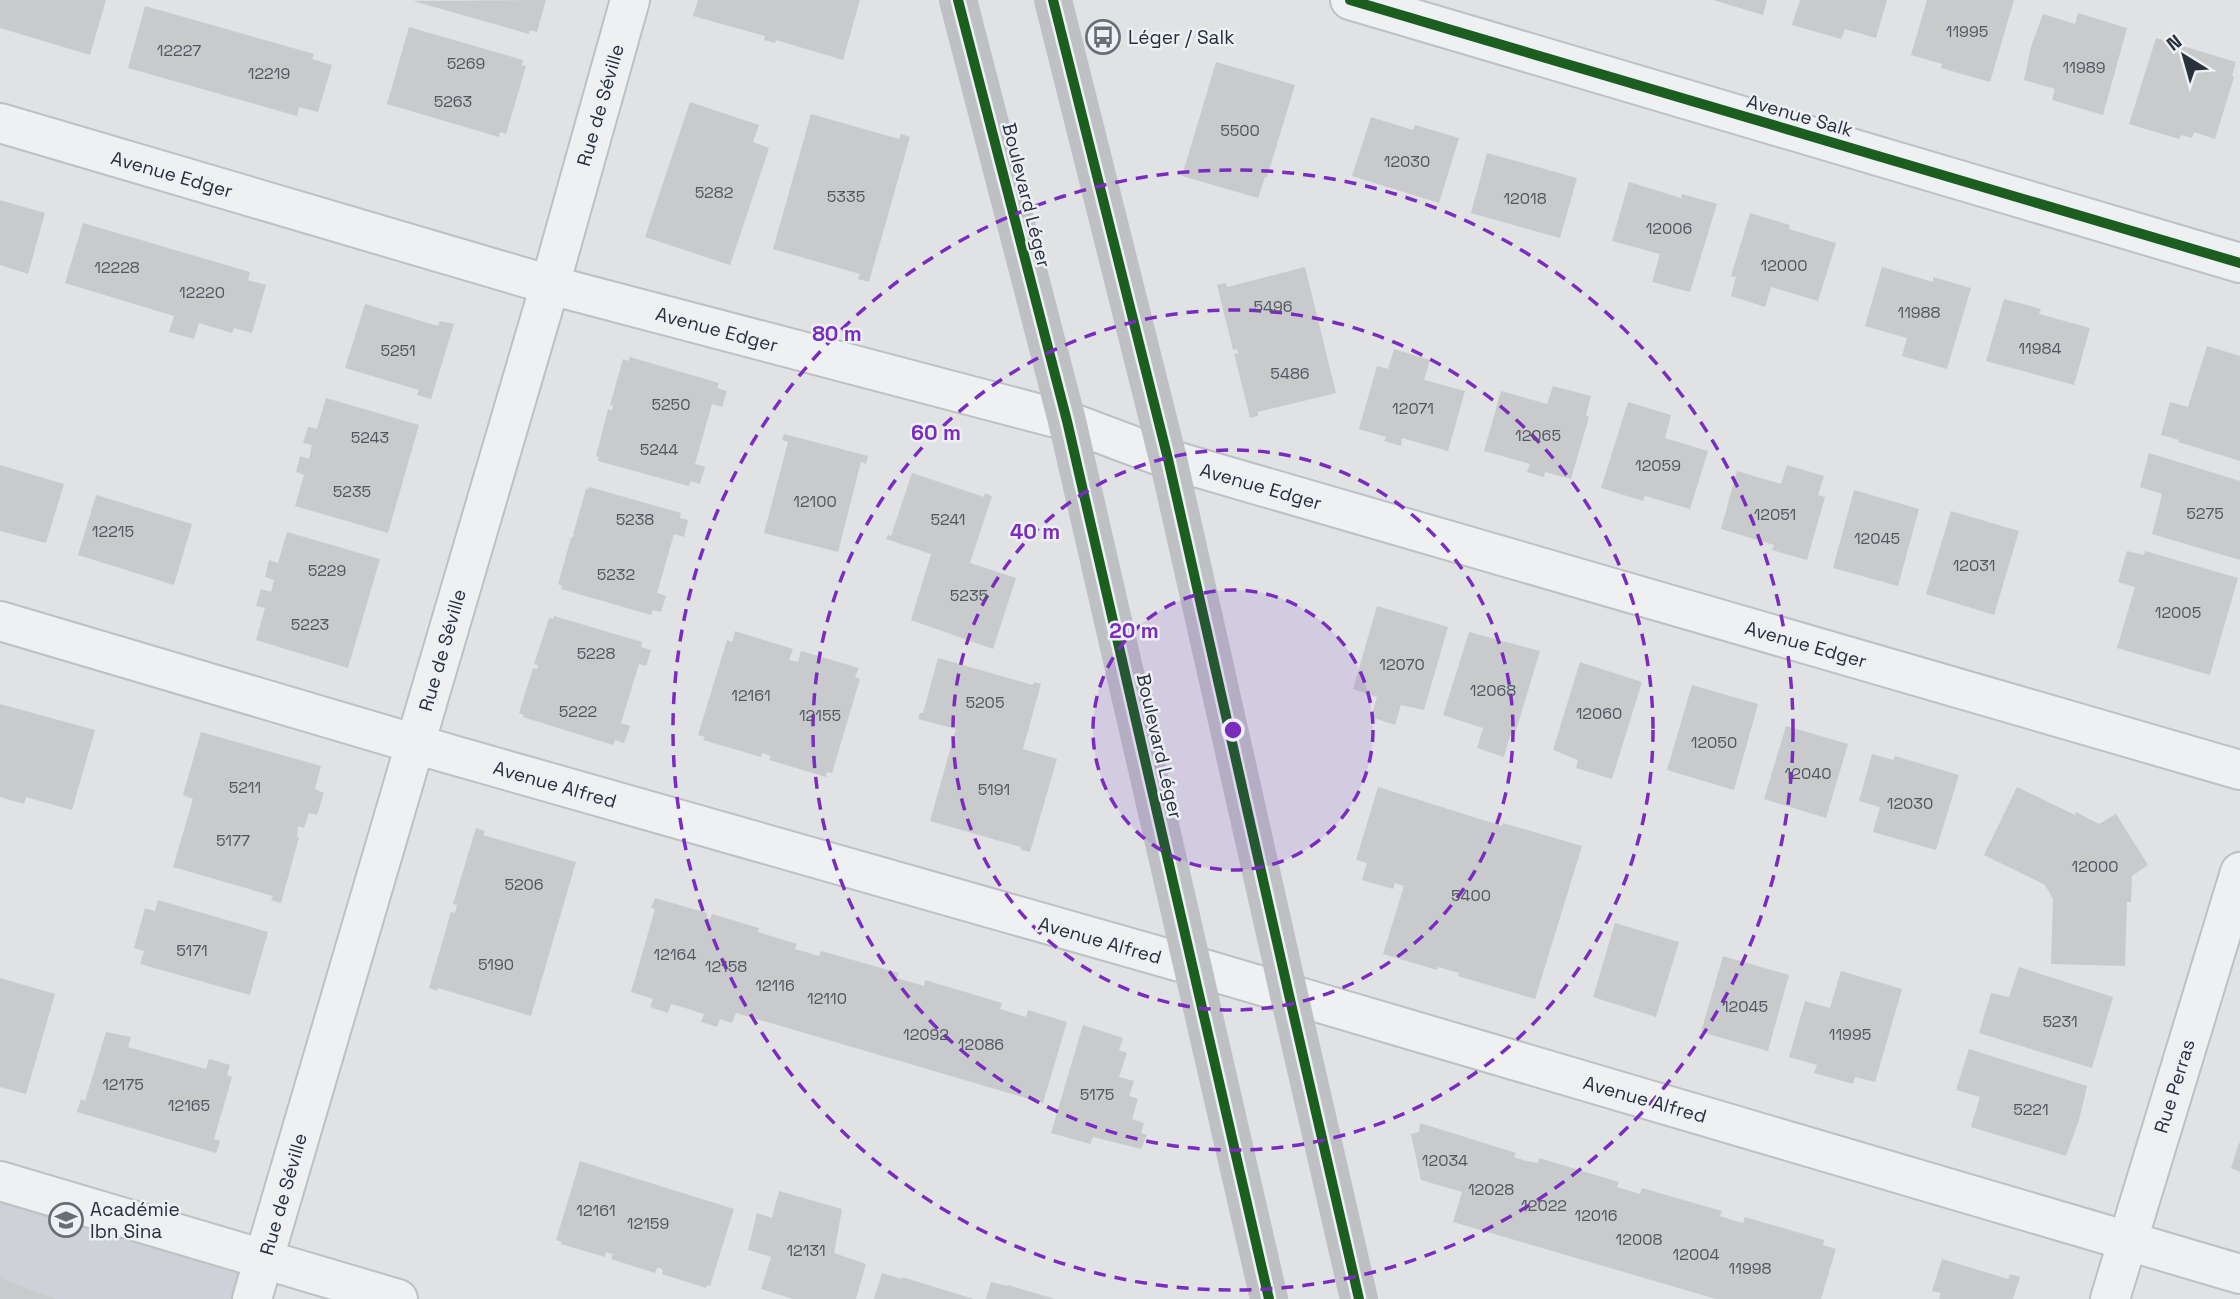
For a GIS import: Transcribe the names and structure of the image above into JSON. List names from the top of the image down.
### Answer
{
  "streets": {
    "main road": ["Boulevard Léger"],
    "street": [
      "Rue de Séville",
      "Avenue Salk",
      "Avenue Edger",
      "Avenue Alfred",
      "Rue Perras"
    ]
  },
  "crossings": [
    ["Rue de Séville", "Avenue Edger"],
    ["Rue de Séville", "Avenue Alfred"],
    ["Avenue Edger", "Boulevard Léger"],
    ["Boulevard Léger", "Avenue Alfred"],
    ["Avenue Alfred", "Rue Perras"]
  ],
  "places": {
    "bus stop": ["Léger / Salk"],
    "school or university": ["Académie Ibn Sina"]
  },
  "house_numbers": [
    "11995",
    "12227",
    "5269",
    "11989",
    "12219",
    "5263",
    "5500",
    "12030",
    "5282",
    "5335",
    "12018",
    "12006",
    "12000",
    "12228",
    "12220",
    "5496",
    "11988",
    "11984",
    "5251",
    "5486",
    "5250",
    "12071",
    "12065",
    "5243",
    "5244",
    "12059",
    "5235",
    "12100",
    "5275",
    "12051",
    "5238",
    "5241",
    "12215",
    "12045",
    "12031",
    "5229",
    "5232",
    "5235",
    "12005",
    "5223",
    "5228",
    "12070",
    "12068",
    "12161",
    "5205",
    "5222",
    "12060",
    "12155",
    "12050",
    "12040",
    "5211",
    "5191",
    "12030",
    "5177",
    "12000",
    "5206",
    "5400",
    "5171",
    "12164",
    "5190",
    "12158",
    "12116",
    "12110",
    "12045",
    "5231",
    "12092",
    "11995",
    "12086",
    "12175",
    "5175",
    "12165",
    "5221",
    "12034",
    "12028",
    "12022",
    "12161",
    "12016",
    "12159",
    "12008",
    "12131",
    "12004",
    "11998"
  ],
  "north": "top left",
  "rings": [
    "80 m",
    "60 m",
    "40 m",
    "20 m"
  ]
}
